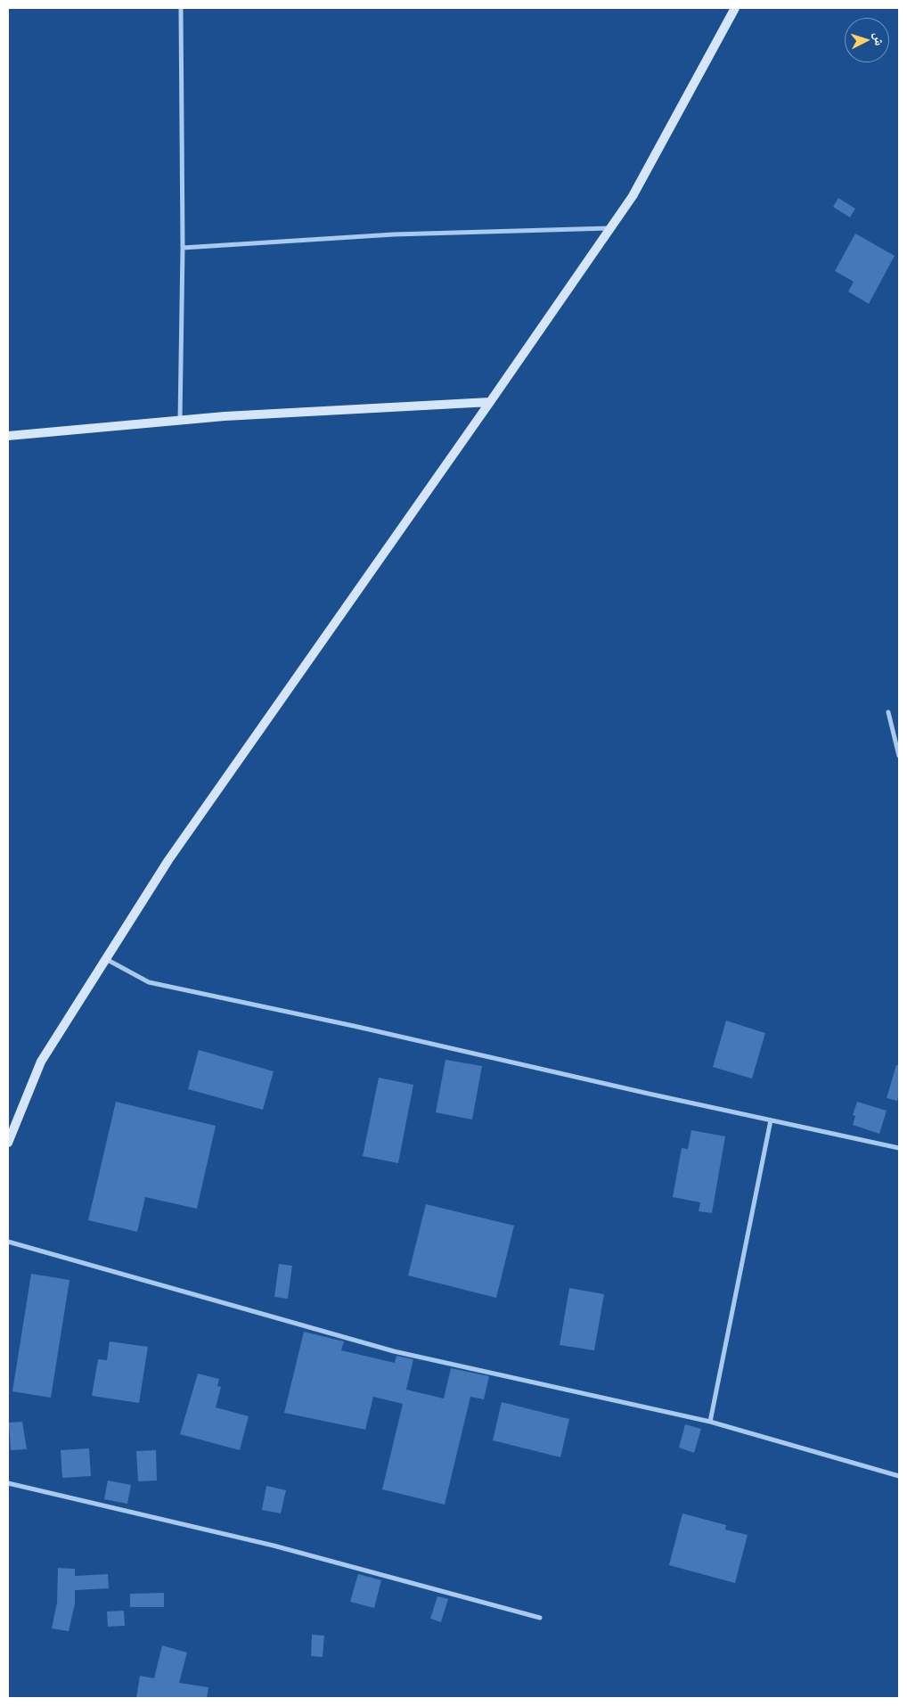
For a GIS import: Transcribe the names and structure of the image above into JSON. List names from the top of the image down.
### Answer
{
  "north": "right"
}
